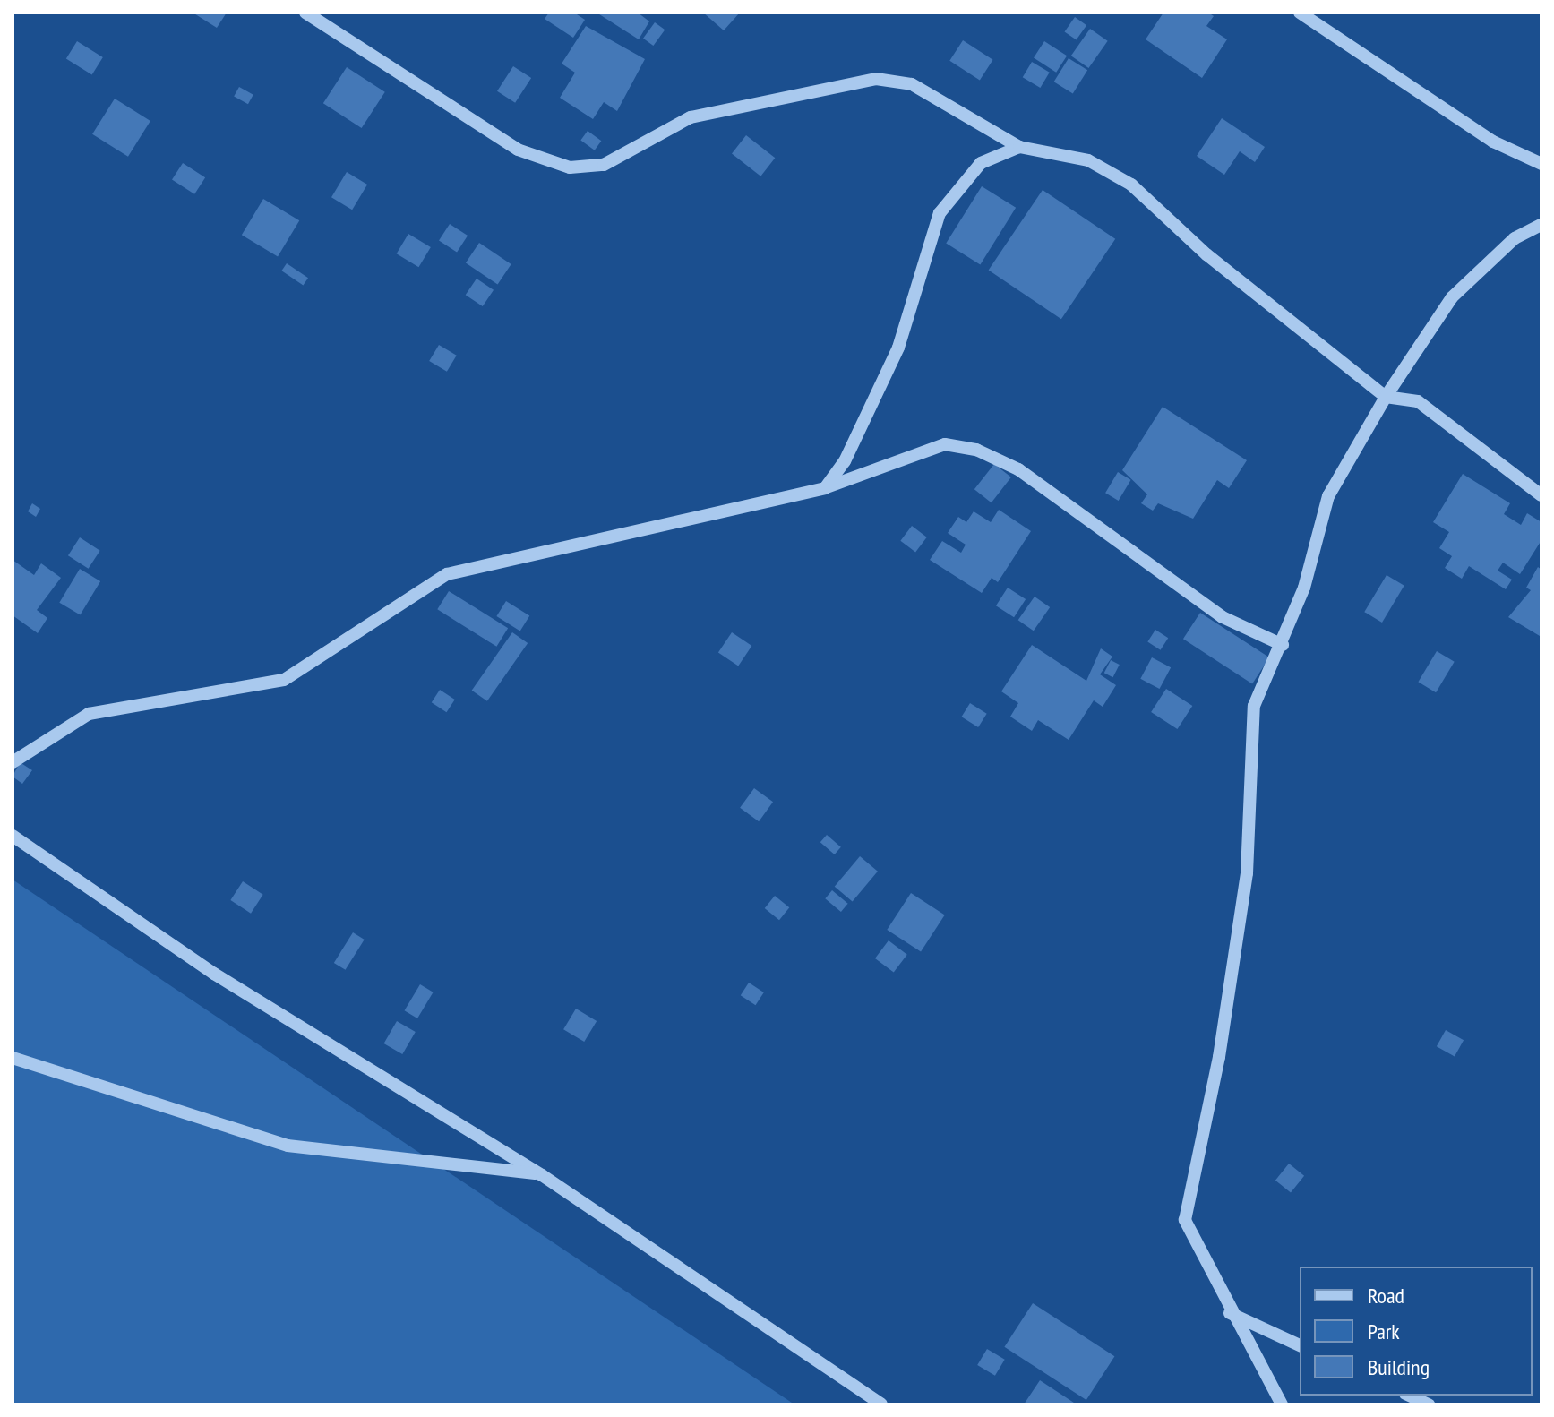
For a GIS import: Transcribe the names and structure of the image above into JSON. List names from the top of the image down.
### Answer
{
  "legend": ["Road", "Park", "Building"]
}
